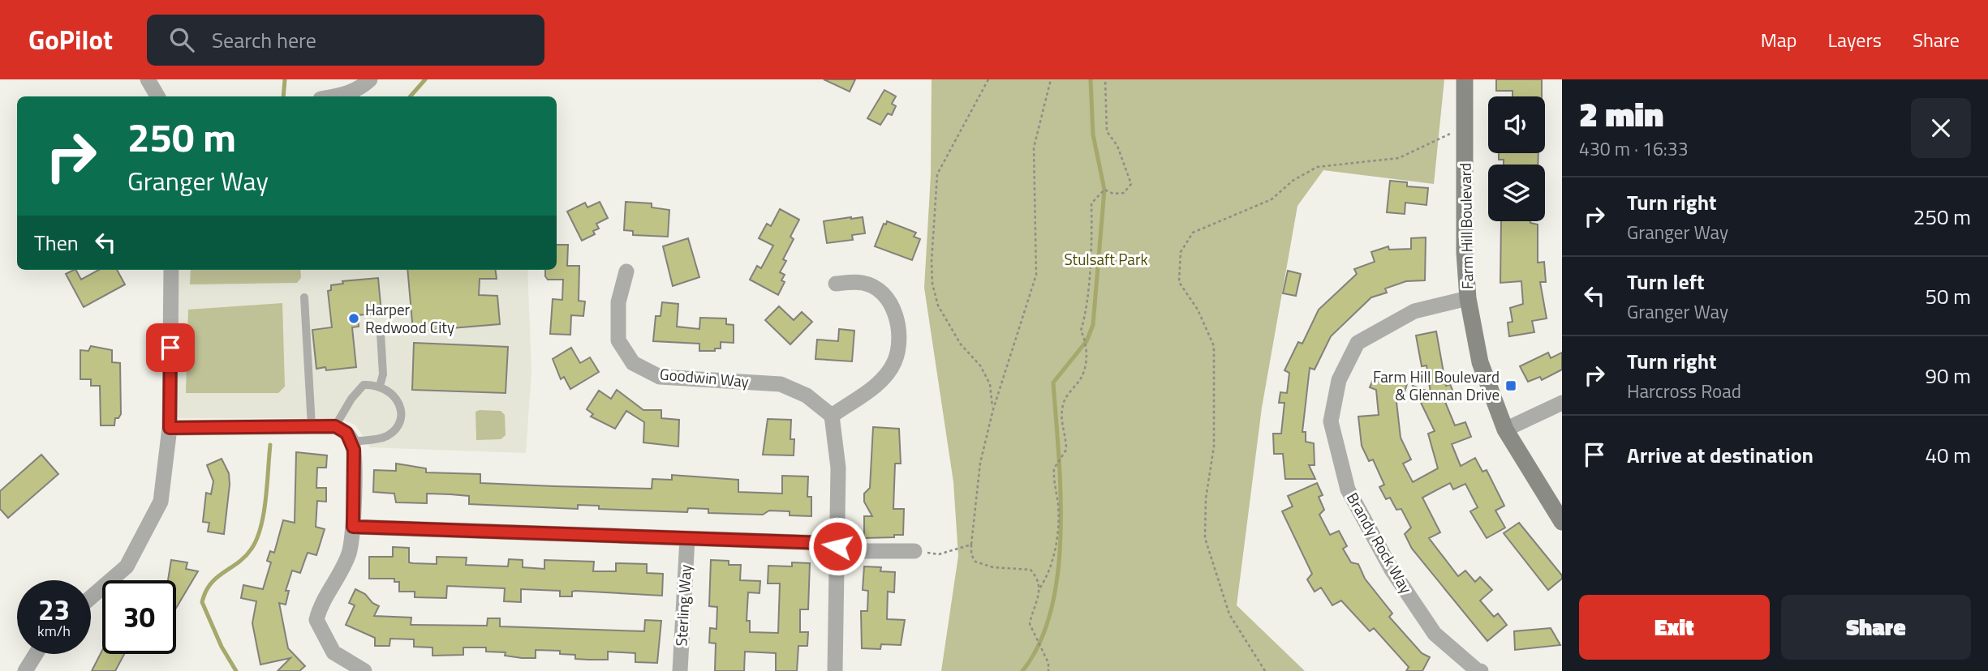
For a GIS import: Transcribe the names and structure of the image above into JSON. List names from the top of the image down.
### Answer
{
  "streets": {
    "main road": ["Farm Hill Boulevard"],
    "street": ["Goodwin Way", "Brandy Rock Way", "Sterling Way"]
  },
  "crossings": [
    ["Farm Hill Boulevard", "Brandy Rock Way"]
  ],
  "parks": ["Stulsaft Park"],
  "places": {
    "other": ["Harper Redwood City"],
    "transit": ["Farm Hill Boulevard & Glennan Drive"]
  },
  "page": {
    "header": "GoPilot",
    "search": "Search here",
    "nav": ["Map", "Layers", "Share"],
    "heading": ["2 min", "430 m · 16:33"],
    "turn": ["250 m", "Granger Way"],
    "list": [
      {
        "name": "Turn right",
        "note": "Granger Way",
        "value": "250 m"
      },
      {
        "name": "Turn left",
        "note": "Granger Way",
        "value": "50 m"
      },
      {
        "name": "Turn right",
        "note": "Harcross Road",
        "value": "90 m"
      },
      {
        "name": "Arrive at destination",
        "value": "40 m"
      }
    ],
    "then": "Then",
    "speed": "23 km/h",
    "limit": "30",
    "buttons": ["Exit", "Share"]
  }
}
